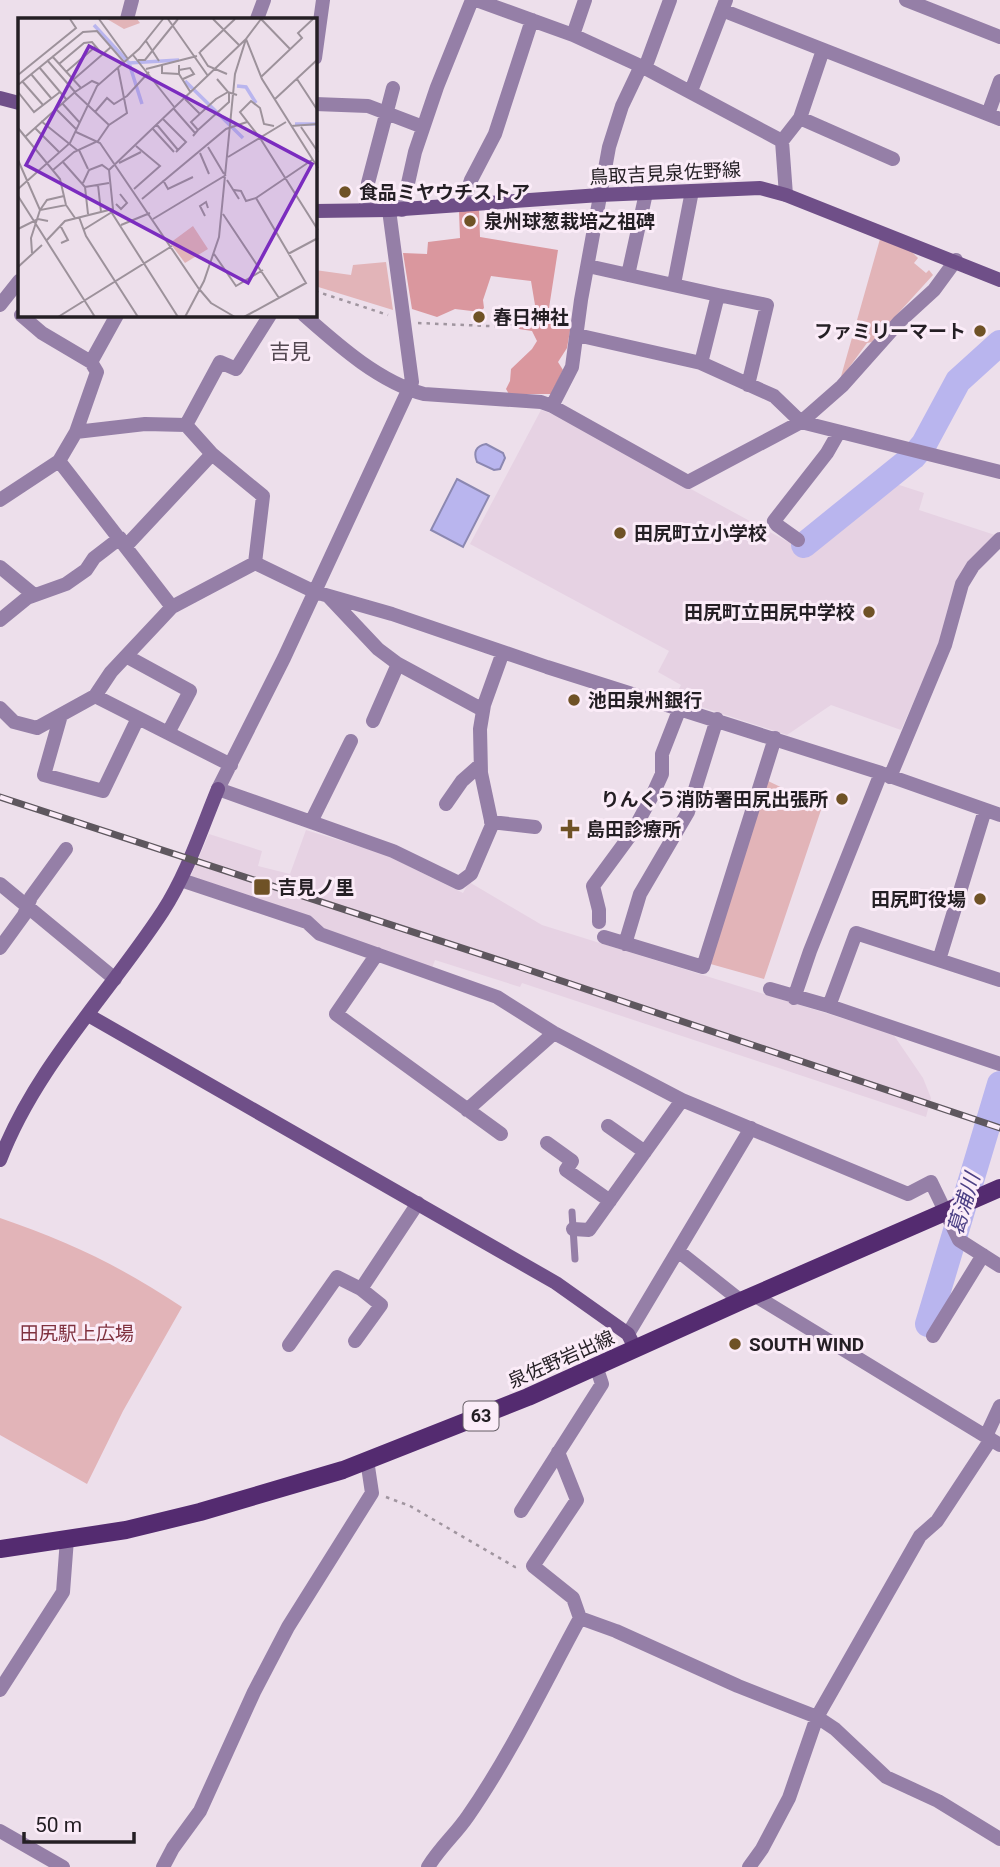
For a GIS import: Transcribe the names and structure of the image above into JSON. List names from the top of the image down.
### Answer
{
  "streets": {
    "main road": ["泉佐野岩出線", "63"],
    "street": ["鳥取吉見泉佐野線"]
  },
  "districts": ["吉見"],
  "water": ["葛浦川"],
  "parks": ["田尻駅上広場"],
  "places": {
    "other": [
      "食品ミヤウチストア",
      "泉州球葱栽培之祖碑",
      "春日神社",
      "ファミリーマート",
      "田尻町立小学校",
      "田尻町立田尻中学校",
      "池田泉州銀行",
      "りんくう消防署田尻出張所",
      "田尻町役場",
      "SOUTH WIND"
    ],
    "health": ["島田診療所"],
    "transit": ["吉見ノ里"]
  },
  "scale_bar": "50 m"
}
